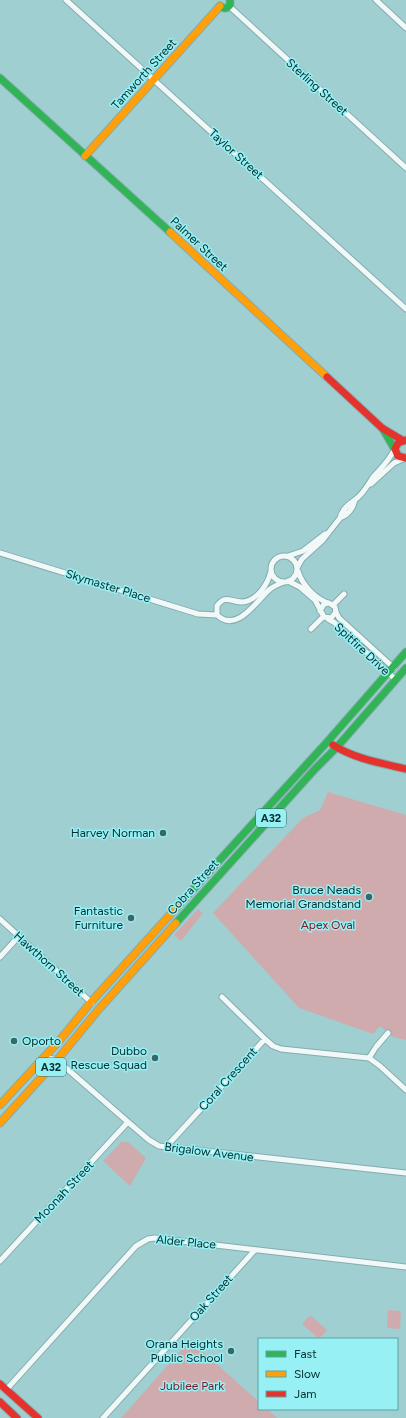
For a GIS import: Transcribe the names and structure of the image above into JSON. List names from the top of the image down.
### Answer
{
  "streets": {
    "main road": [
      "Tamworth Street",
      "Palmer Street",
      "A32",
      "Cobra Street"
    ],
    "street": [
      "Sterling Street",
      "Taylor Street",
      "Skymaster Place",
      "Spitfire Drive",
      "Hawthorn Street",
      "Coral Crescent",
      "Brigalow Avenue",
      "Moonah Street",
      "Alder Place",
      "Oak Street"
    ]
  },
  "crossings": [
    ["Tamworth Street", "Taylor Street"],
    ["Tamworth Street", "Palmer Street"],
    ["Spitfire Drive", "Cobra Street"],
    ["Cobra Street", "Hawthorn Street"],
    ["Cobra Street", "Brigalow Avenue"],
    ["Coral Crescent", "Brigalow Avenue"],
    ["Brigalow Avenue", "Moonah Street"],
    ["Alder Place", "Oak Street"]
  ],
  "parks": ["Apex Oval", "Jubilee Park"],
  "places": [
    "Harvey Norman",
    "Bruce Neads Memorial Grandstand",
    "Fantastic Furniture",
    "Oporto",
    "Dubbo Rescue Squad",
    "Orana Heights Public School"
  ],
  "legend": ["Fast", "Slow", "Jam"]
}
